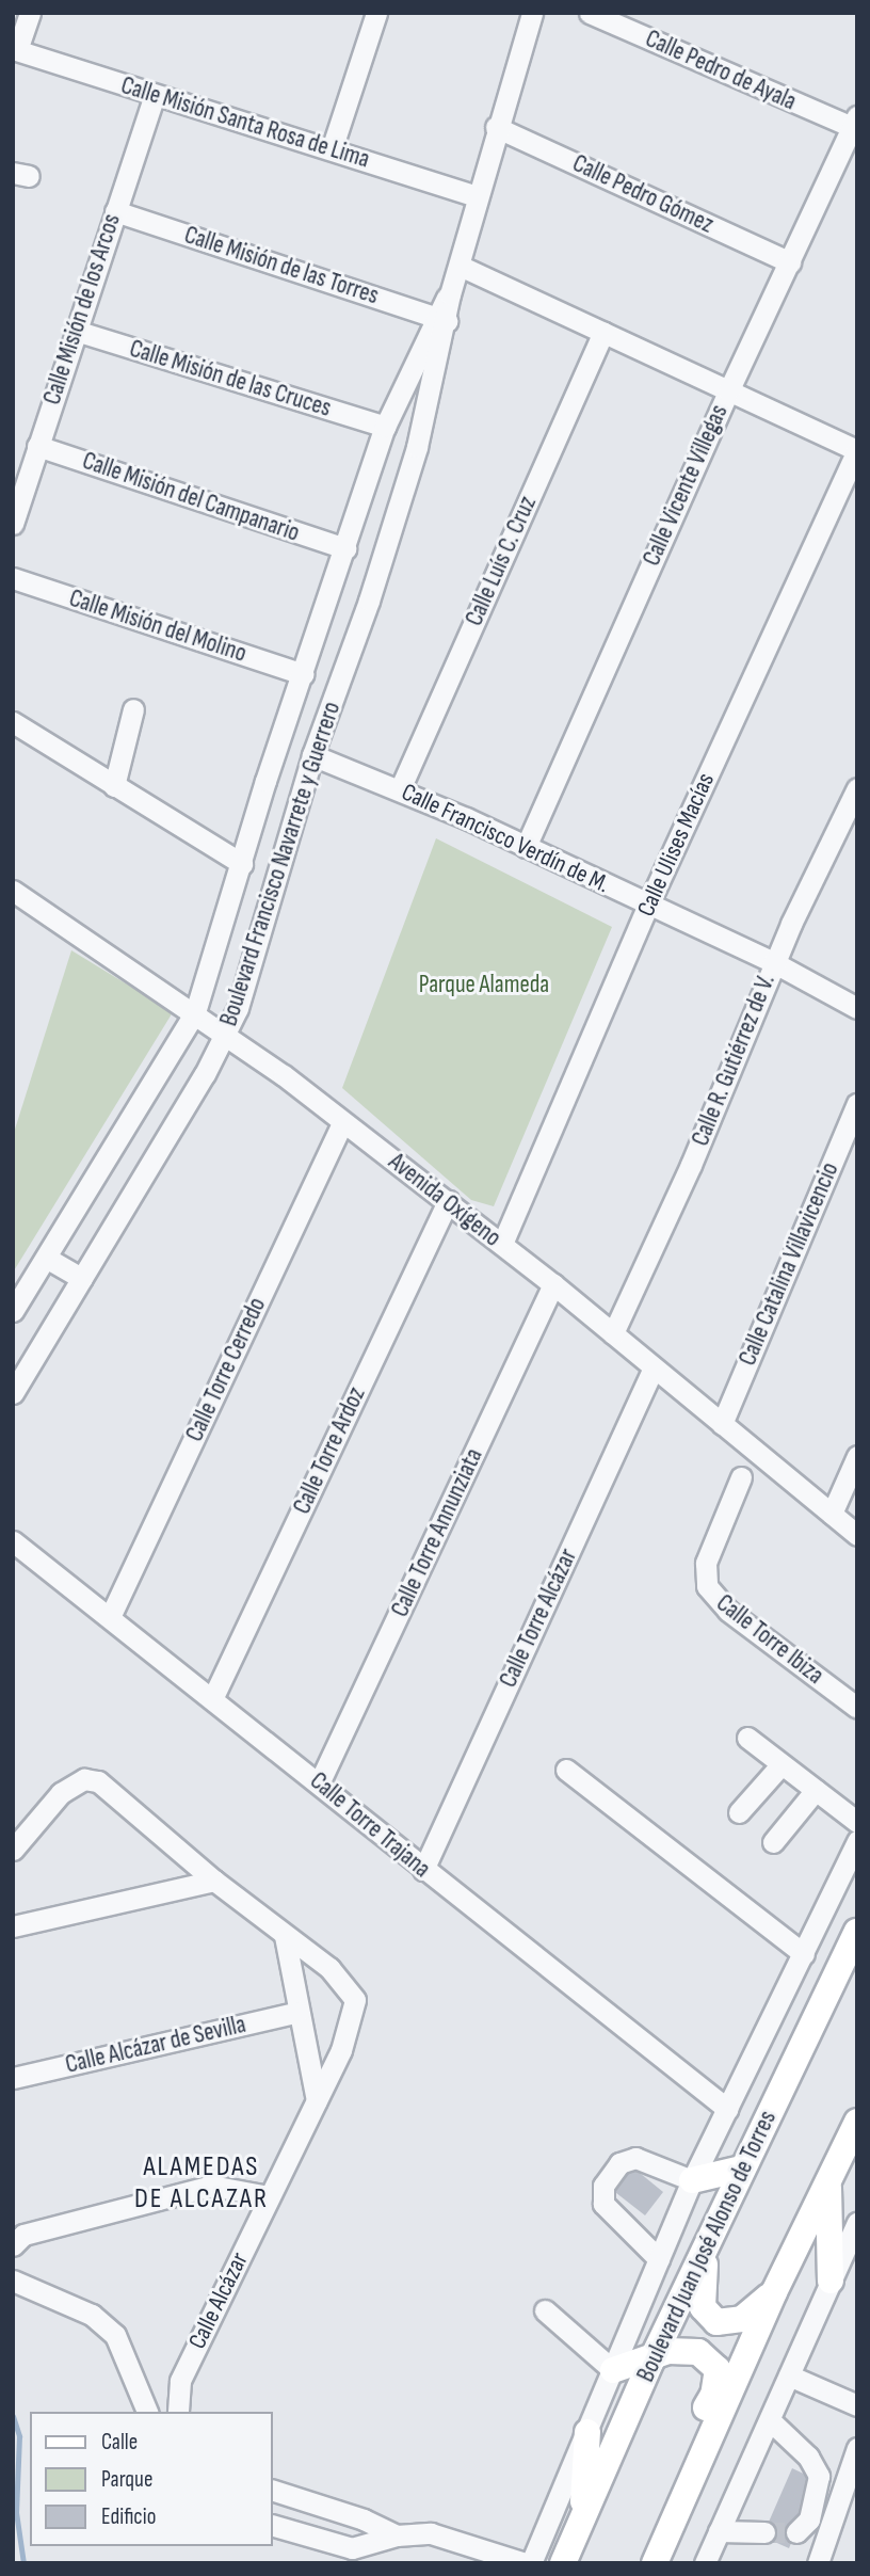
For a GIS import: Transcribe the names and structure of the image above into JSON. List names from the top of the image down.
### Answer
{
  "streets": {
    "main road": ["Boulevard Juan José Alonso de Torres"],
    "street": [
      "Calle Pedro de Ayala",
      "Calle Misión Santa Rosa de Lima",
      "Calle Pedro Gómez",
      "Calle Misión de las Torres",
      "Calle Misión de los Arcos",
      "Calle Misión de las Cruces",
      "Calle Vicente Villegas",
      "Calle Misión del Campanario",
      "Calle Luís C. Cruz",
      "Calle Misión del Molino",
      "Calle Francisco Verdín de M.",
      "Calle Ulises Macías",
      "Boulevard Francisco Navarrete y Guerrero",
      "Calle R. Gutiérrez de V.",
      "Avenida Oxígeno",
      "Calle Catalina Villavicencio",
      "Calle Torre Cerredo",
      "Calle Torre Ardoz",
      "Calle Torre Annunziata",
      "Calle Torre Alcázar",
      "Calle Torre Ibiza",
      "Calle Torre Trajana",
      "Calle Alcázar de Sevilla",
      "Calle Alcázar"
    ]
  },
  "crossings": [
    ["Calle Pedro de Ayala", "Calle Vicente Villegas"],
    ["Calle Misión Santa Rosa de Lima", "Calle Misión de los Arcos"],
    ["Calle Misión Santa Rosa de Lima", "Boulevard Francisco Navarrete y Guerrero"],
    ["Calle Pedro Gómez", "Calle Vicente Villegas"],
    ["Calle Pedro Gómez", "Boulevard Francisco Navarrete y Guerrero"],
    ["Calle Misión de las Torres", "Calle Misión de los Arcos"],
    ["Calle Misión de las Torres", "Boulevard Francisco Navarrete y Guerrero"],
    ["Calle Misión de los Arcos", "Calle Misión de las Cruces"],
    ["Calle Misión de los Arcos", "Calle Misión del Campanario"],
    ["Calle Misión de las Cruces", "Boulevard Francisco Navarrete y Guerrero"],
    ["Calle Vicente Villegas", "Calle Francisco Verdín de M."],
    ["Calle Misión del Campanario", "Boulevard Francisco Navarrete y Guerrero"],
    ["Calle Luís C. Cruz", "Calle Francisco Verdín de M."],
    ["Calle Misión del Molino", "Boulevard Francisco Navarrete y Guerrero"],
    ["Calle Francisco Verdín de M.", "Calle Ulises Macías"],
    ["Calle Francisco Verdín de M.", "Boulevard Francisco Navarrete y Guerrero"],
    ["Calle Francisco Verdín de M.", "Calle R. Gutiérrez de V."],
    ["Calle Ulises Macías", "Avenida Oxígeno"],
    ["Boulevard Francisco Navarrete y Guerrero", "Avenida Oxígeno"],
    ["Calle R. Gutiérrez de V.", "Avenida Oxígeno"],
    ["Avenida Oxígeno", "Calle Catalina Villavicencio"],
    ["Avenida Oxígeno", "Calle Torre Cerredo"],
    ["Avenida Oxígeno", "Calle Torre Ardoz"],
    ["Avenida Oxígeno", "Calle Torre Annunziata"],
    ["Avenida Oxígeno", "Calle Torre Alcázar"],
    ["Calle Torre Cerredo", "Calle Torre Trajana"],
    ["Calle Torre Ardoz", "Calle Torre Trajana"],
    ["Calle Torre Annunziata", "Calle Torre Trajana"],
    ["Calle Torre Alcázar", "Calle Torre Trajana"]
  ],
  "districts": ["ALAMEDAS DE ALCAZAR"],
  "parks": ["Parque Alameda"],
  "legend": ["Calle", "Parque", "Edificio"]
}
